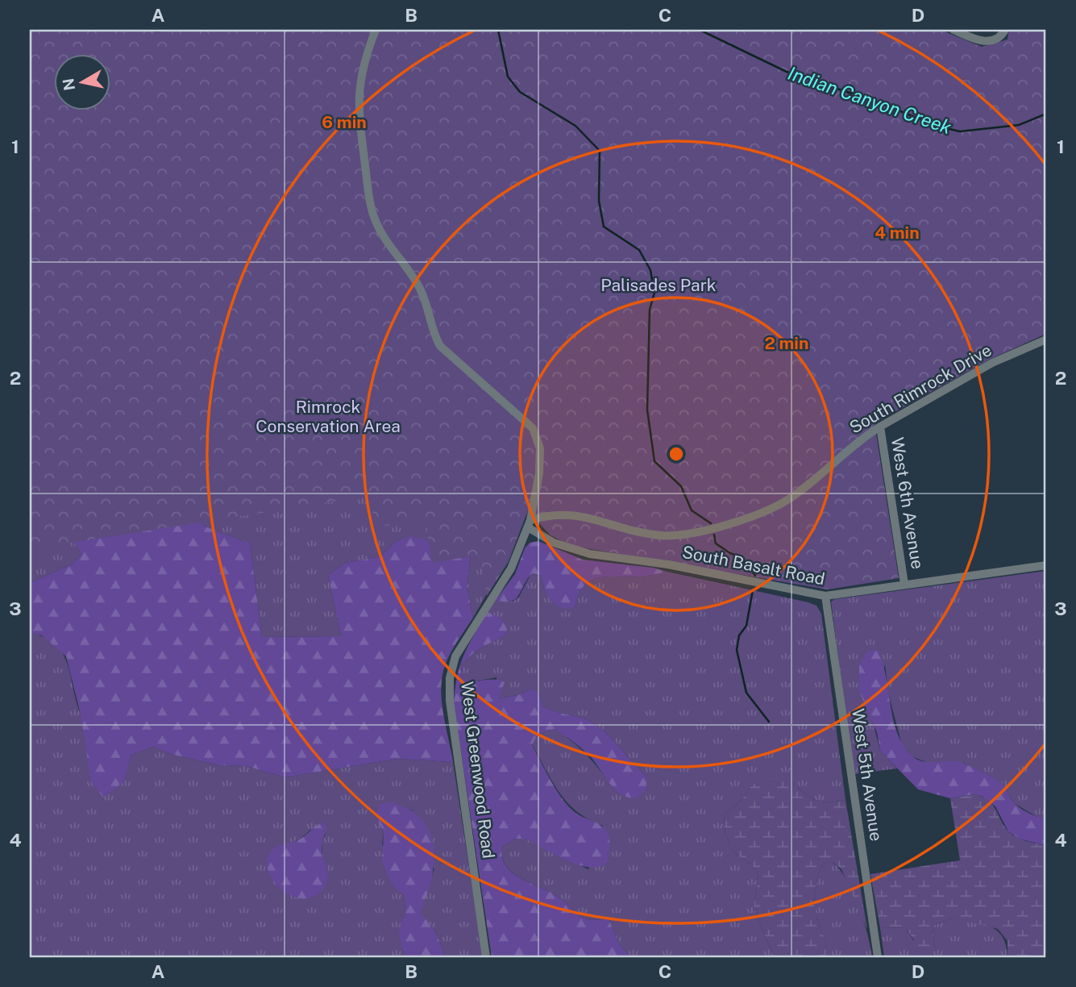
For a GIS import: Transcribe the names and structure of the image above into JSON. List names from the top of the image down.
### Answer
{
  "streets": {
    "street": [
      "South Rimrock Drive",
      "West 6th Avenue",
      "South Basalt Road",
      "West Greenwood Road",
      "West 5th Avenue"
    ]
  },
  "crossings": [
    ["South Rimrock Drive", "West 6th Avenue"],
    ["South Rimrock Drive", "South Basalt Road"],
    ["South Rimrock Drive", "West Greenwood Road"],
    ["West 6th Avenue", "South Basalt Road"],
    ["South Basalt Road", "West Greenwood Road"],
    ["South Basalt Road", "West 5th Avenue"]
  ],
  "water": ["Indian Canyon Creek"],
  "parks": ["Palisades Park", "Rimrock Conservation Area"],
  "north": "left",
  "grid": {
    "columns": [
      "A",
      "B",
      "C",
      "D"
    ],
    "rows": [
      "1",
      "2",
      "3",
      "4"
    ]
  },
  "rings": ["6 min", "4 min", "2 min"]
}
